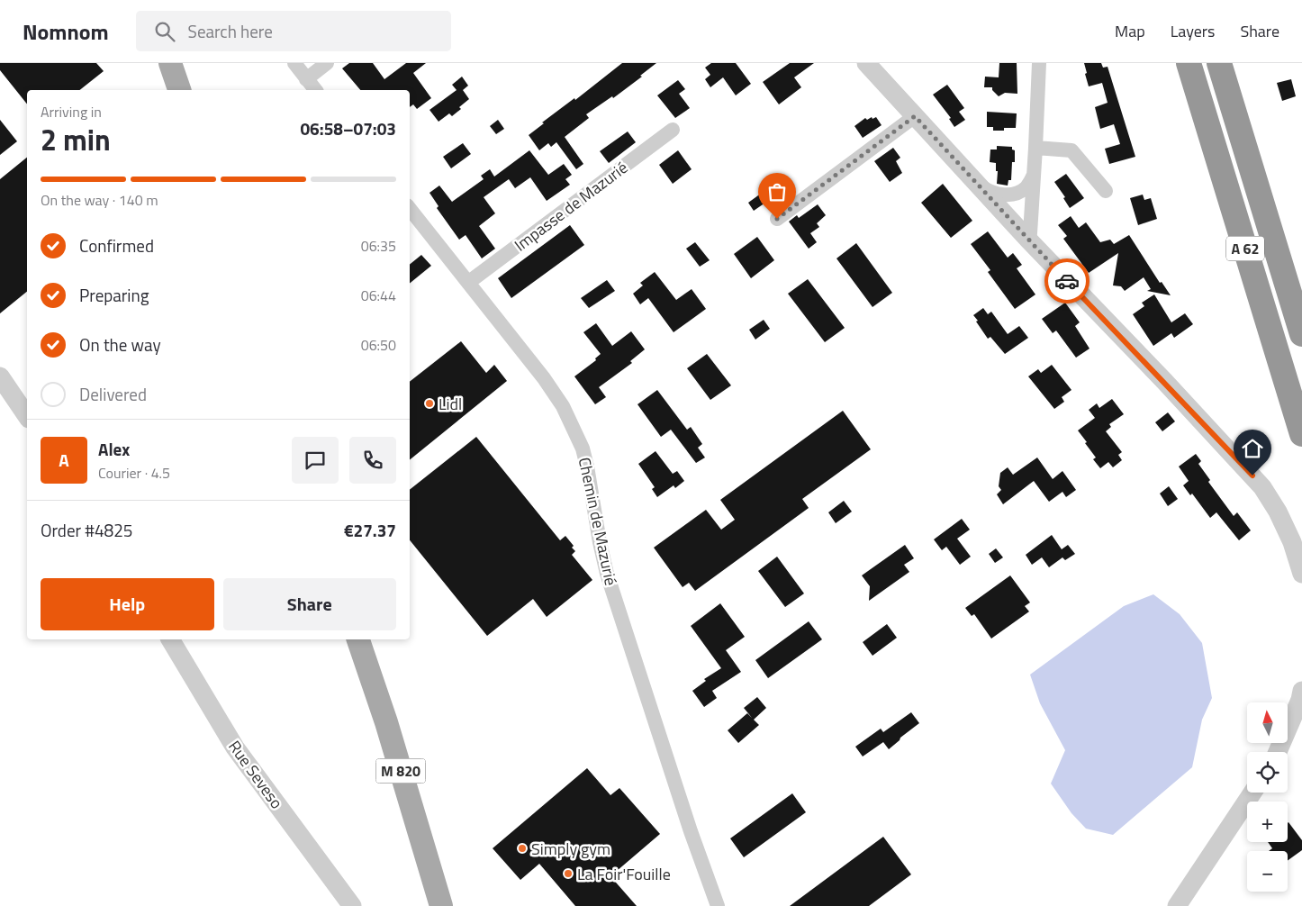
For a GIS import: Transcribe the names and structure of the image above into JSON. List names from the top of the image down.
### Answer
{
  "streets": {
    "highway": ["A 62"],
    "main road": ["M 820"],
    "street": ["Impasse de Mazurié", "Chemin de Mazurié", "Rue Seveso"]
  },
  "crossings": [
    ["Impasse de Mazurié", "Chemin de Mazurié"]
  ],
  "places": ["Lidl", "Simply gym", "La Foir'Fouille"],
  "north": "top",
  "page": {
    "header": "Nomnom",
    "search": "Search here",
    "nav": ["Map", "Layers", "Share"],
    "heading": ["2 min", "Arriving in", "06:58–07:03"],
    "panel": [
      "Alex",
      "Courier · 4.5",
      "Order #4825",
      "€27.37"
    ],
    "bar": "On the way · 140 m",
    "list": [
      ["Confirmed", "06:35"],
      ["Preparing", "06:44"],
      ["On the way", "06:50"],
      "Delivered"
    ],
    "round": "A",
    "buttons": ["Help", "Share"],
    "map_buttons": ["+", "−"]
  }
}
